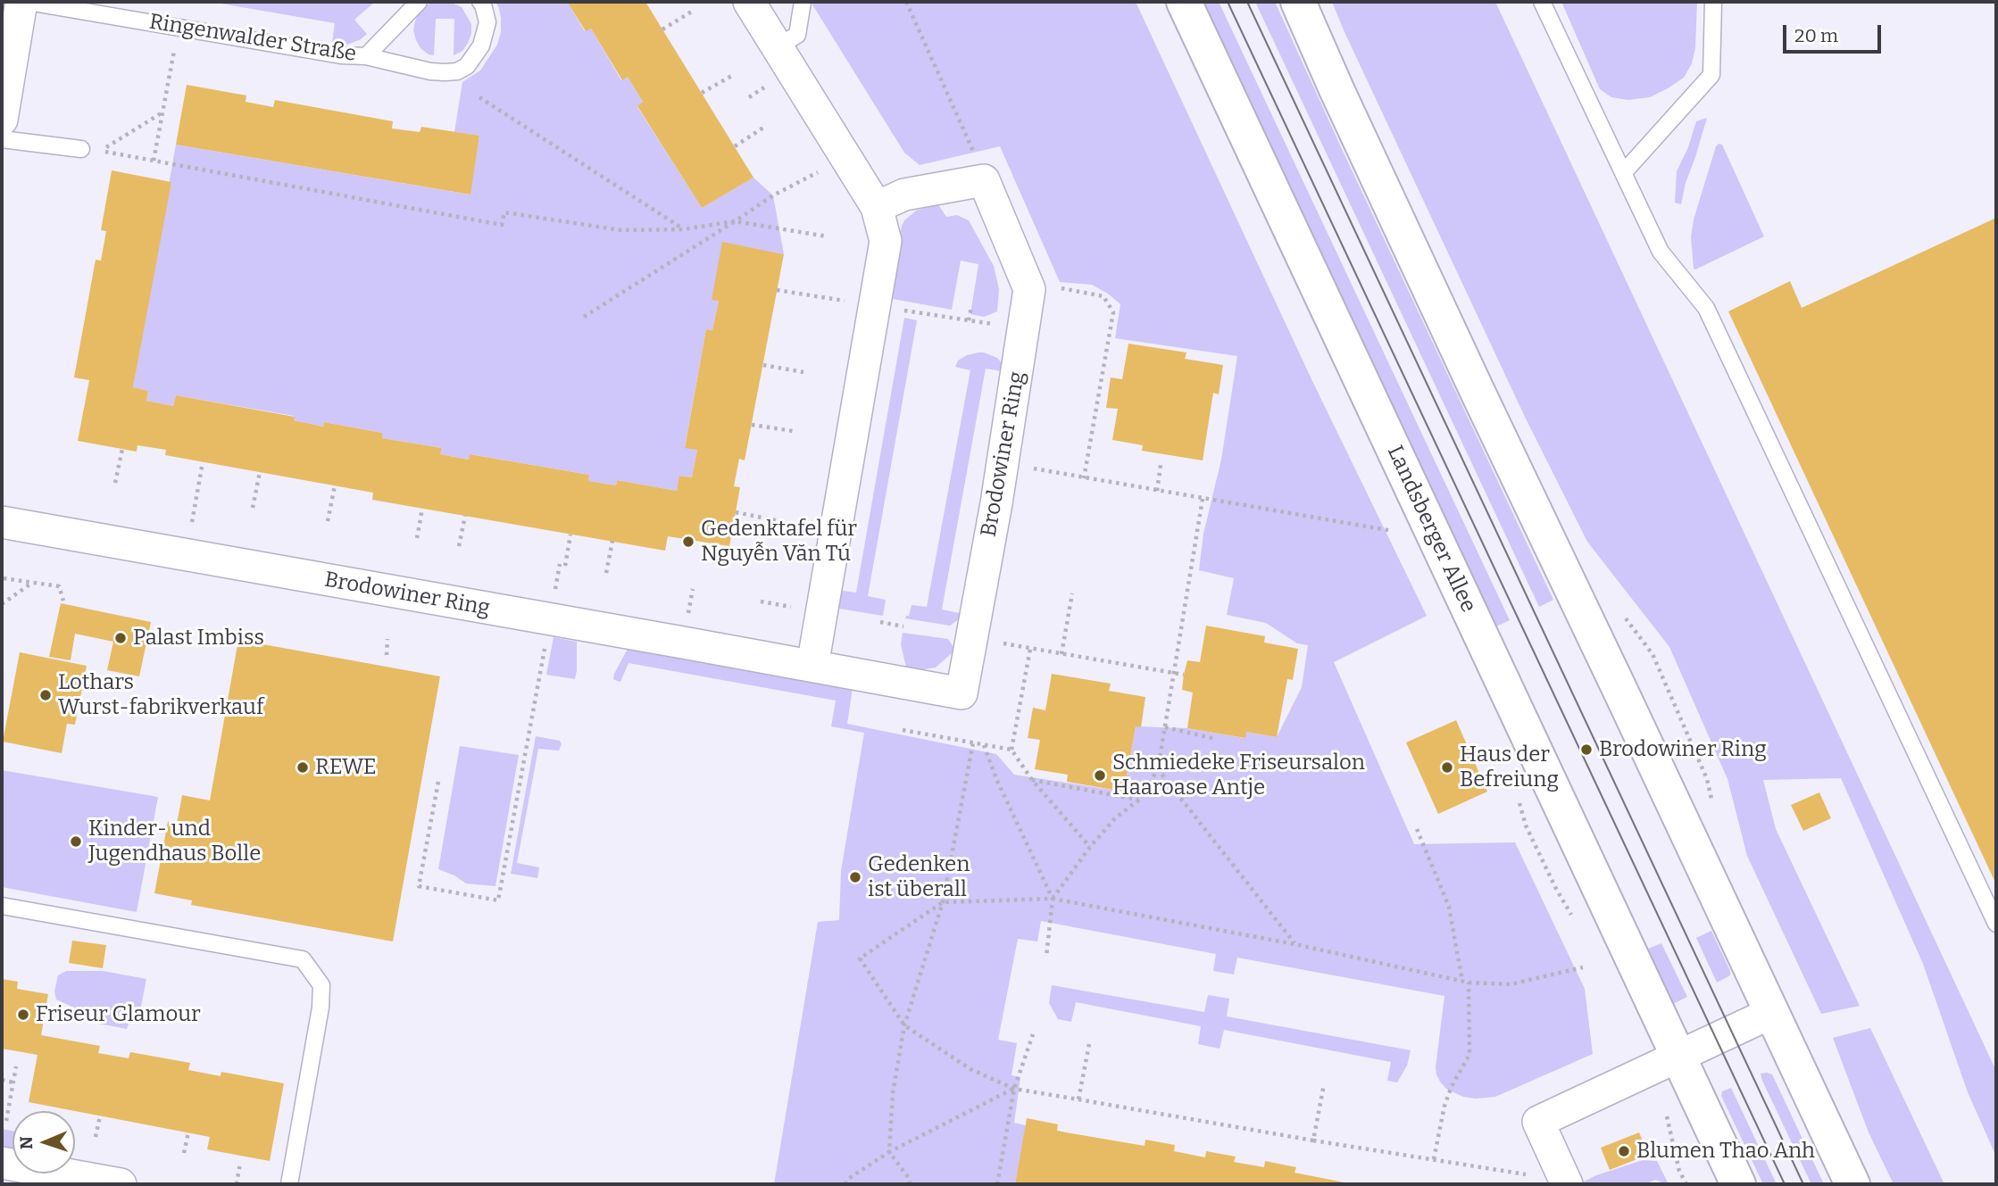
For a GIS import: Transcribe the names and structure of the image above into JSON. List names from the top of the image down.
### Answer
{
  "streets": {
    "main road": ["Landsberger Allee"],
    "street": ["Brodowiner Ring"],
    "lane": ["Ringenwalder Straße"]
  },
  "places": [
    "Gedenktafel für Nguyễn Văn Tú",
    "Palast Imbiss",
    "Lothars Wurst-fabrikverkauf",
    "Brodowiner Ring",
    "REWE",
    "Haus der Befreiung",
    "Schmiedeke Friseursalon Haaroase Antje",
    "Kinder- und Jugendhaus Bolle",
    "Gedenken ist überall",
    "Friseur Glamour",
    "Blumen Thao Anh"
  ],
  "scale_bar": "20 m",
  "north": "left"
}
